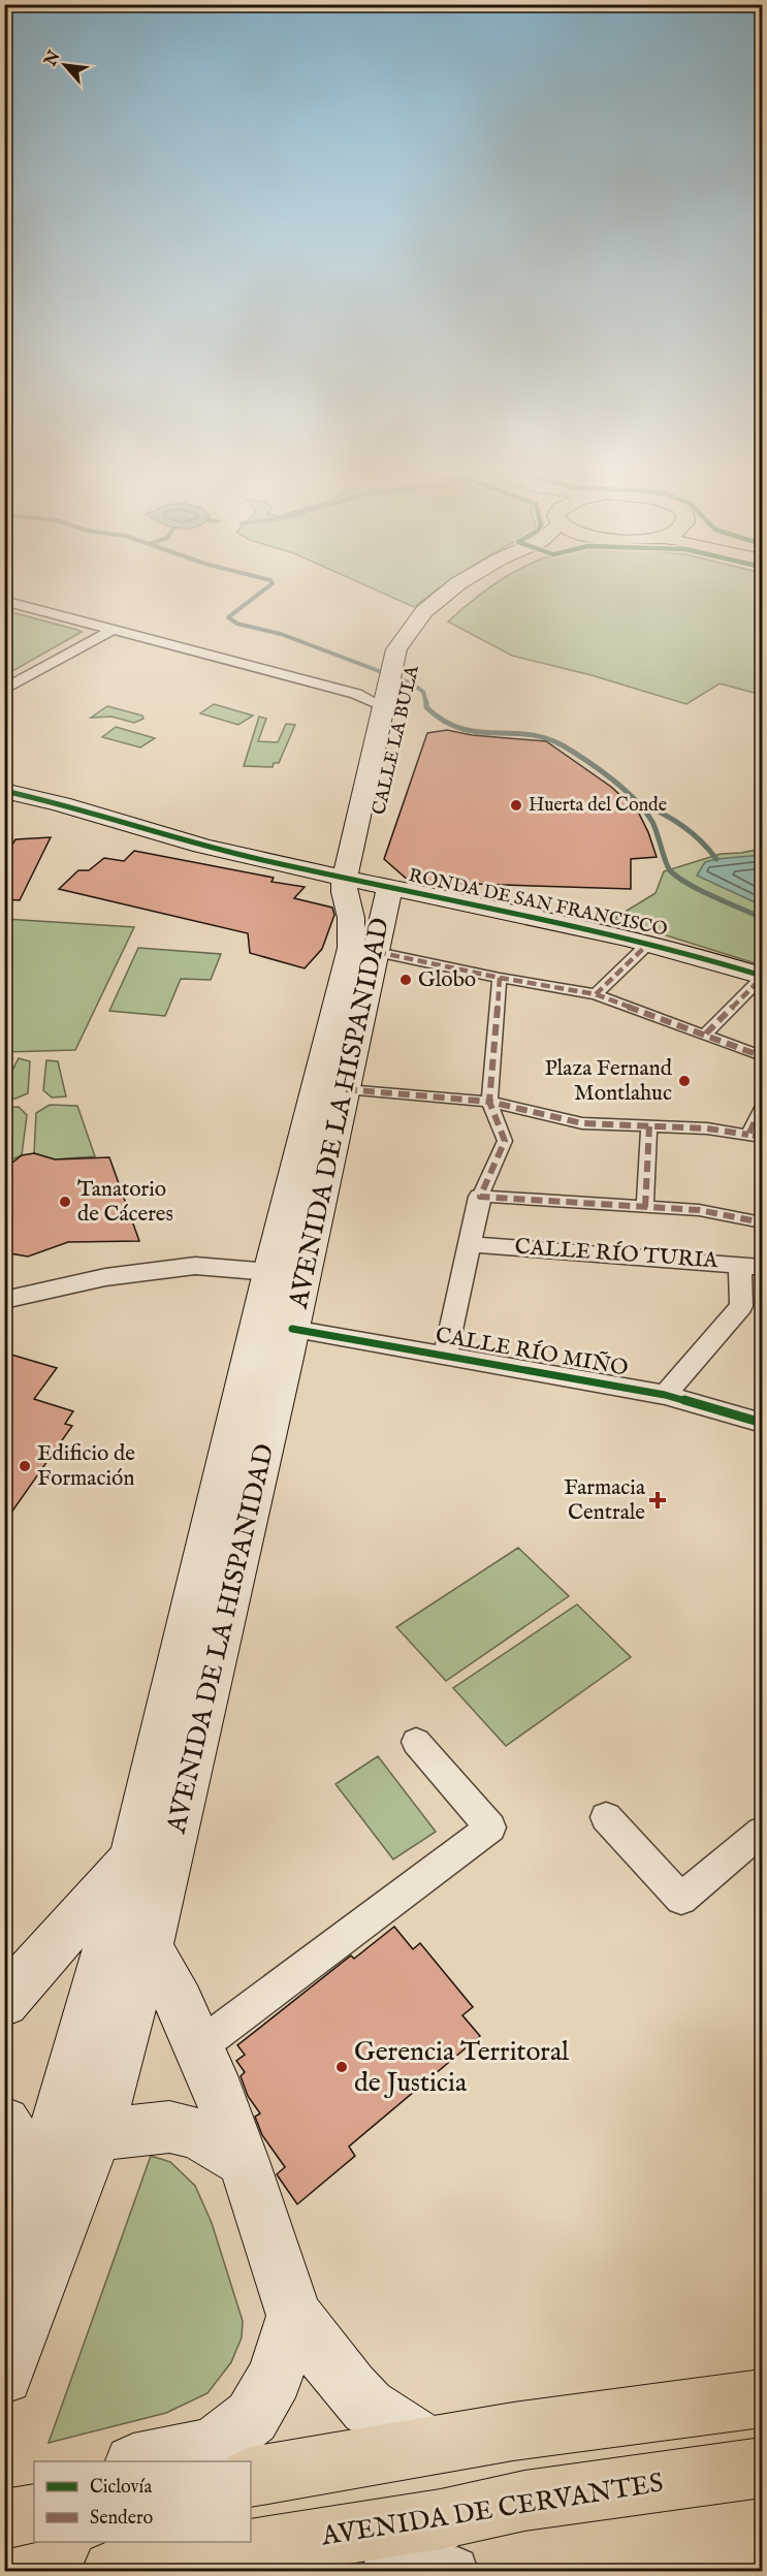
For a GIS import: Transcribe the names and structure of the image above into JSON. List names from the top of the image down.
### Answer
{
  "streets": {
    "main road": [
      "CALLE LA BULA",
      "RONDA DE SAN FRANCISCO",
      "AVENIDA DE LA HISPANIDAD",
      "AVENIDA DE CERVANTES"
    ],
    "street": ["CALLE RÍO TURIA", "CALLE RÍO MIÑO"]
  },
  "crossings": [
    ["CALLE LA BULA", "RONDA DE SAN FRANCISCO"],
    ["CALLE LA BULA", "AVENIDA DE LA HISPANIDAD"],
    ["RONDA DE SAN FRANCISCO", "AVENIDA DE LA HISPANIDAD"],
    ["AVENIDA DE LA HISPANIDAD", "CALLE RÍO MIÑO"]
  ],
  "places": {
    "other": [
      "Huerta del Conde",
      "Globo",
      "Plaza Fernand Montlahuc",
      "Tanatorio de Cáceres",
      "Edificio de Formación",
      "Gerencia Territoral de Justicia"
    ],
    "health": ["Farmacia Centrale"]
  },
  "legend": ["Ciclovía", "Sendero"],
  "north": "top left"
}
